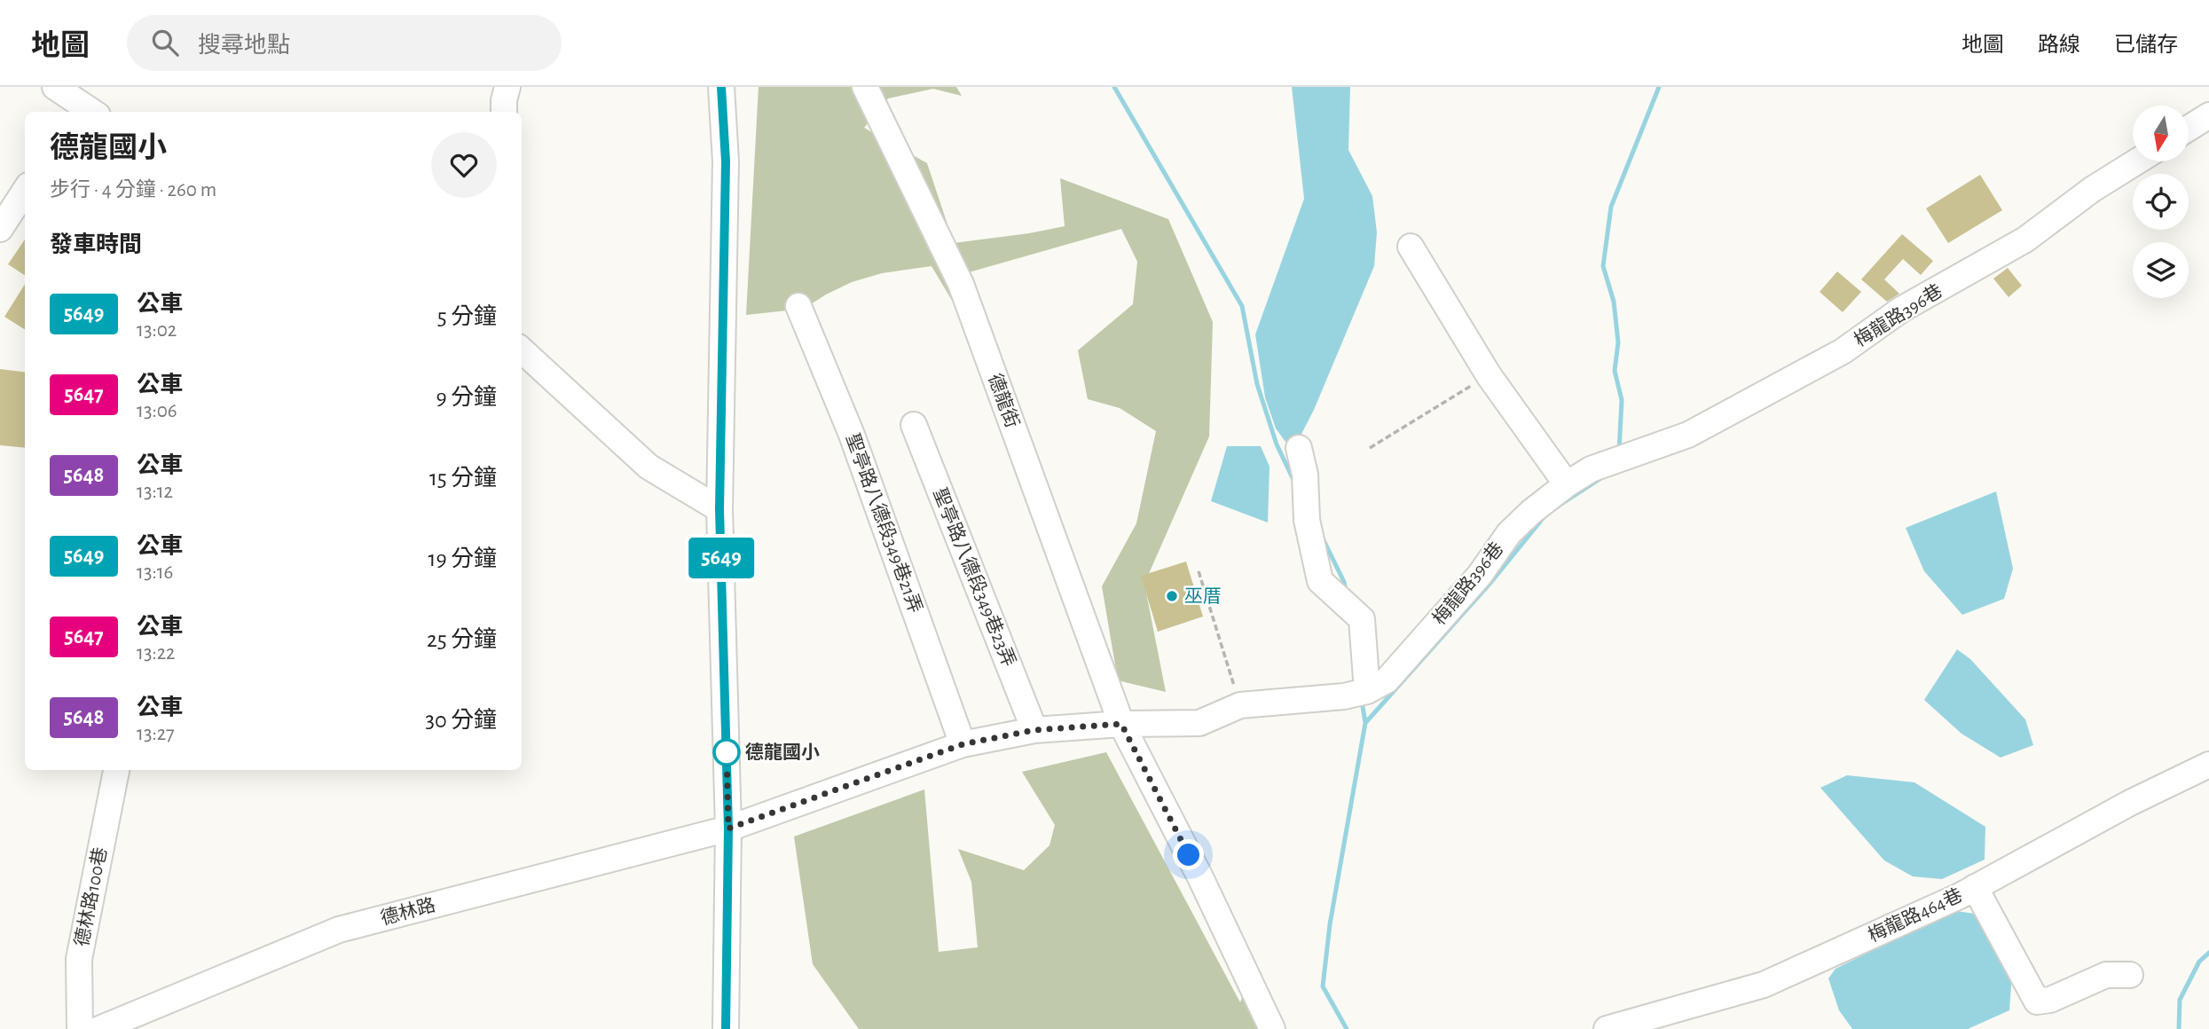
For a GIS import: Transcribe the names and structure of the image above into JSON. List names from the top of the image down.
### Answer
{
  "streets": {
    "street": [
      "梅龍路396巷",
      "德龍街",
      "聖亭路八德段349巷21弄",
      "聖亭路八德段349巷23弄",
      "德林路100巷",
      "德林路",
      "梅龍路464巷"
    ]
  },
  "crossings": [
    ["梅龍路396巷", "德龍街"],
    ["梅龍路396巷", "聖亭路八德段349巷21弄"],
    ["梅龍路396巷", "聖亭路八德段349巷23弄"],
    ["梅龍路396巷", "德林路"],
    ["聖亭路八德段349巷21弄", "德林路"]
  ],
  "places": ["巫厝", "德龍國小"],
  "lines": ["bus line 5649"],
  "north": "bottom",
  "page": {
    "header": "地圖",
    "search": "搜尋地點",
    "nav": ["地圖", "路線", "已儲存"],
    "on_map": "5649",
    "heading": [
      ["德龍國小", "步行 · 4 分鐘 · 260 m"],
      "發車時間"
    ],
    "list": [
      {
        "mark": "5649",
        "name": "公車",
        "note": "13:02",
        "value": "5 分鐘"
      },
      {
        "mark": "5647",
        "name": "公車",
        "note": "13:06",
        "value": "9 分鐘"
      },
      {
        "mark": "5648",
        "name": "公車",
        "note": "13:12",
        "value": "15 分鐘"
      },
      {
        "mark": "5649",
        "name": "公車",
        "note": "13:16",
        "value": "19 分鐘"
      },
      {
        "mark": "5647",
        "name": "公車",
        "note": "13:22",
        "value": "25 分鐘"
      },
      {
        "mark": "5648",
        "name": "公車",
        "note": "13:27",
        "value": "30 分鐘"
      }
    ]
  }
}
